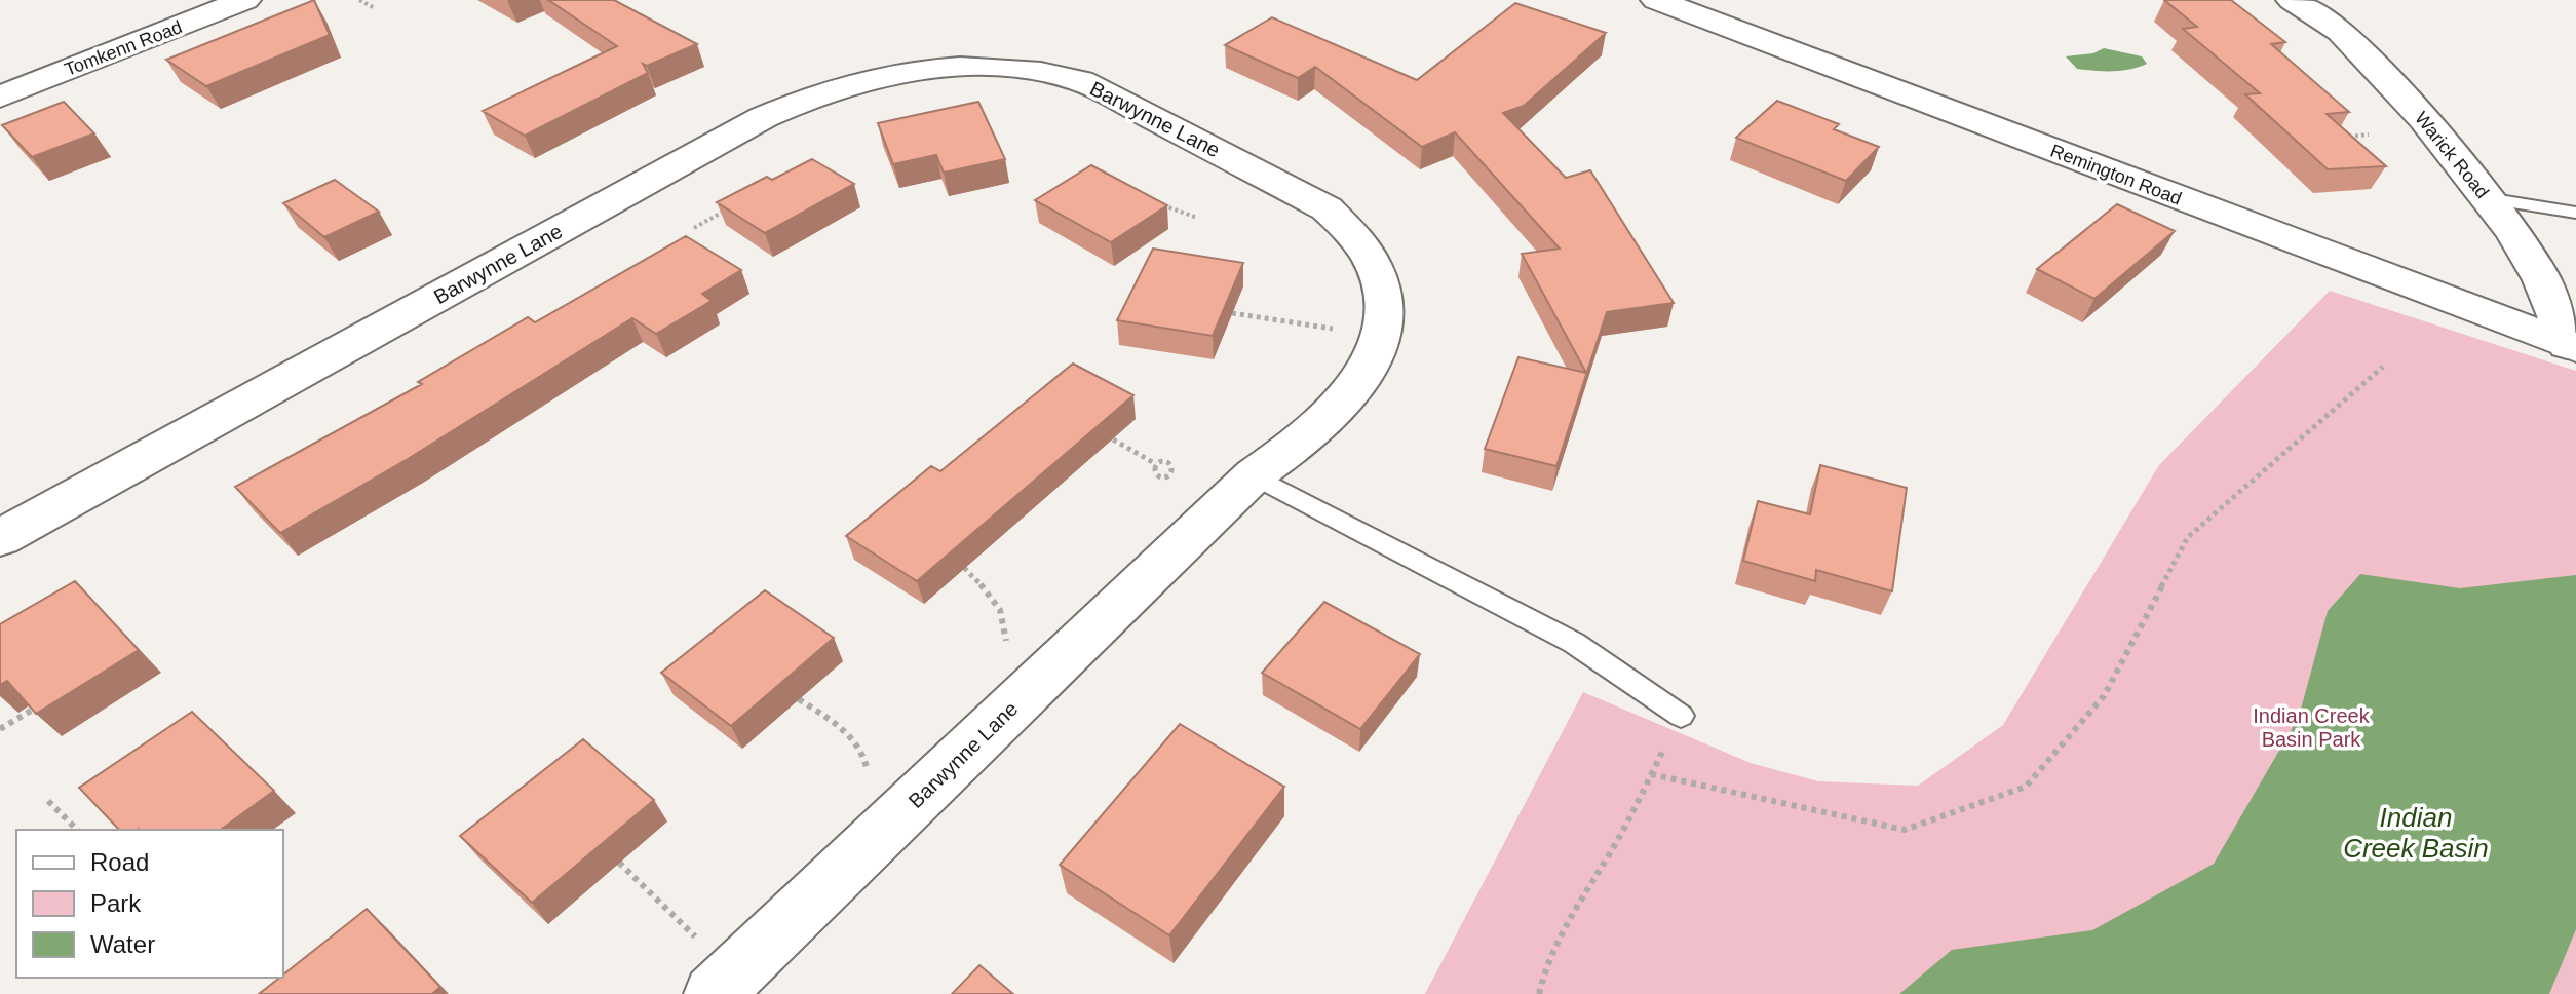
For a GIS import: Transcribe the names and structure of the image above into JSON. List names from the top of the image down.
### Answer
{
  "streets": {
    "street": [
      "Tomkenn Road",
      "Barwynne Lane",
      "Warick Road",
      "Remington Road"
    ]
  },
  "crossings": [
    ["Warick Road", "Remington Road"]
  ],
  "water": ["Indian Creek Basin"],
  "parks": ["Indian Creek Basin Park"],
  "legend": ["Road", "Park", "Water"]
}
